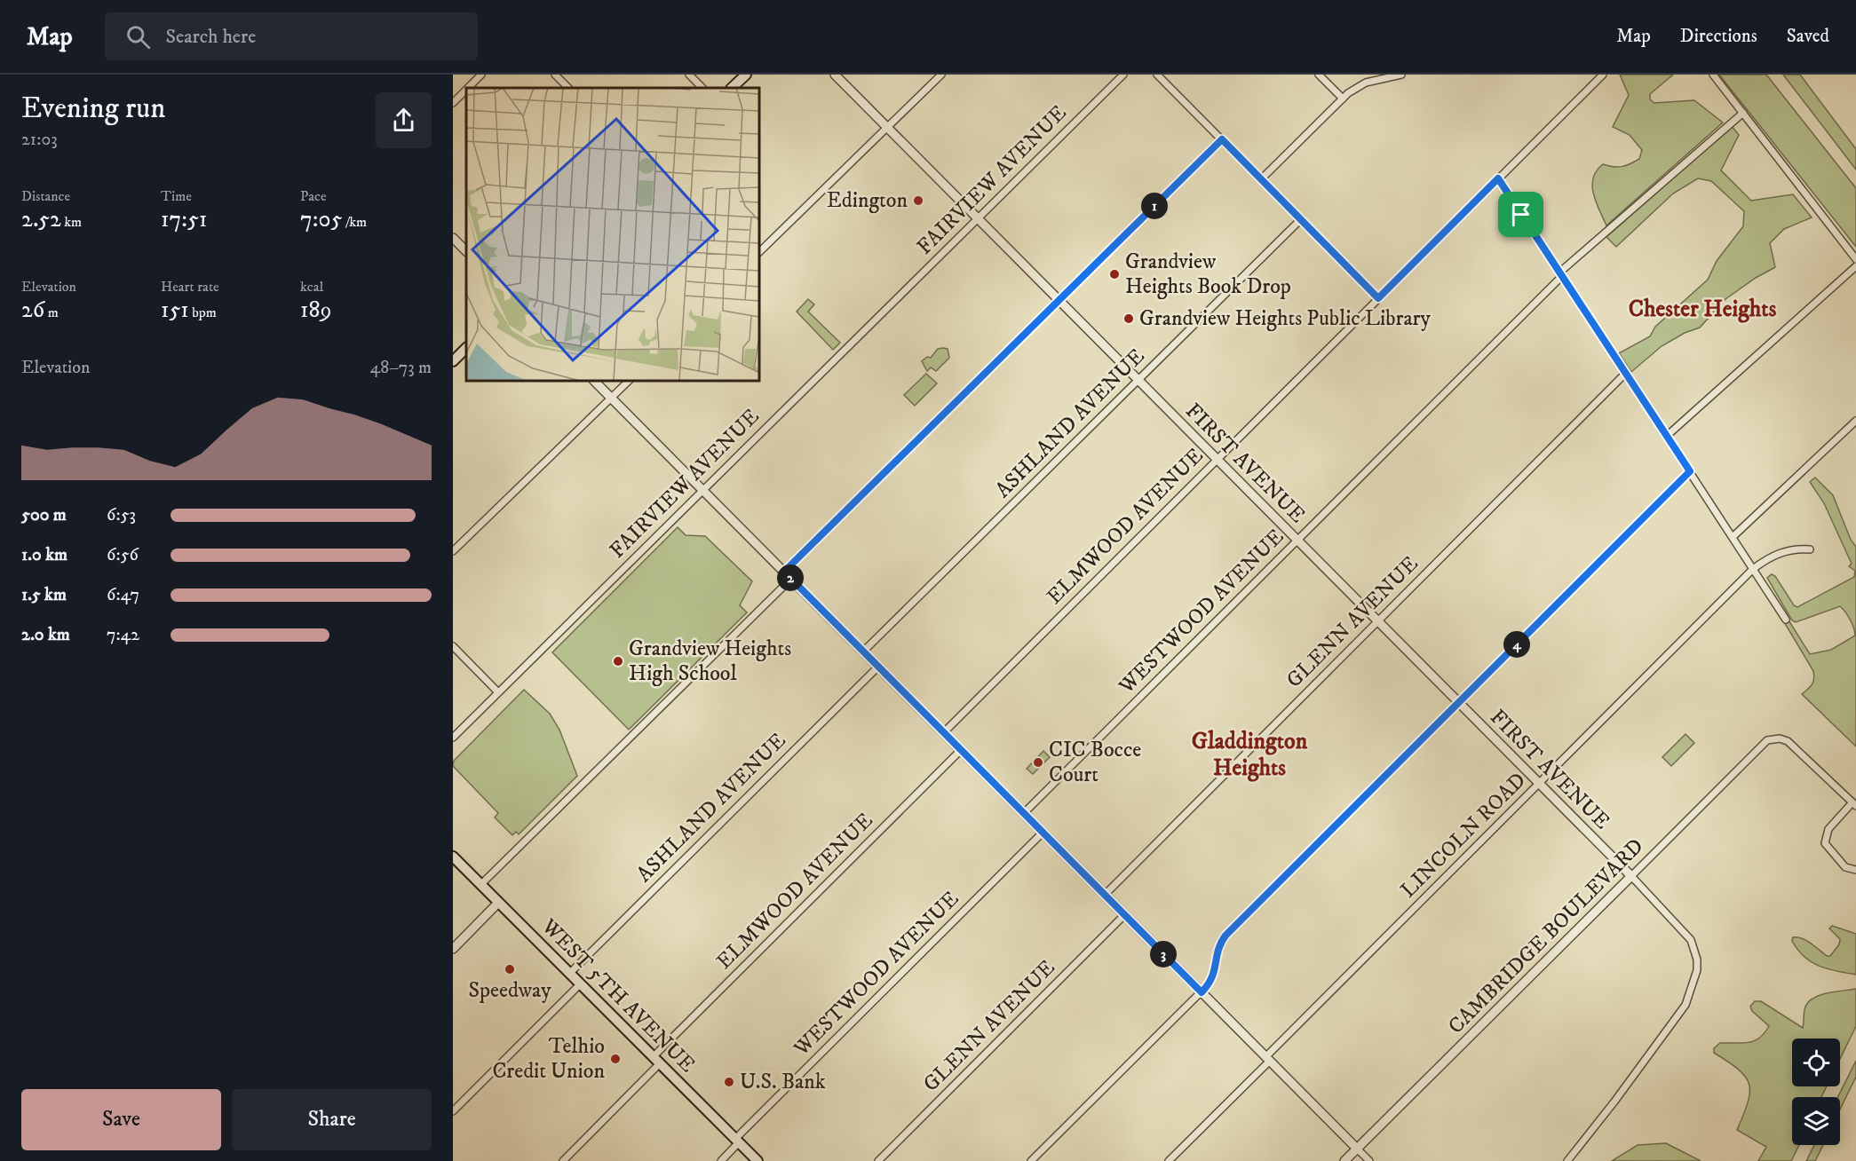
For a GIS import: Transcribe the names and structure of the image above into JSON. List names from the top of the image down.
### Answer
{
  "streets": {
    "main road": ["WEST 5TH AVENUE"],
    "street": [
      "FAIRVIEW AVENUE",
      "ASHLAND AVENUE",
      "FIRST AVENUE",
      "ELMWOOD AVENUE",
      "WESTWOOD AVENUE",
      "GLENN AVENUE",
      "LINCOLN ROAD",
      "CAMBRIDGE BOULEVARD"
    ]
  },
  "crossings": [
    ["FAIRVIEW AVENUE", "FIRST AVENUE"],
    ["ASHLAND AVENUE", "FIRST AVENUE"],
    ["ASHLAND AVENUE", "WEST 5TH AVENUE"],
    ["FIRST AVENUE", "ELMWOOD AVENUE"],
    ["FIRST AVENUE", "WESTWOOD AVENUE"],
    ["FIRST AVENUE", "GLENN AVENUE"],
    ["FIRST AVENUE", "LINCOLN ROAD"],
    ["FIRST AVENUE", "CAMBRIDGE BOULEVARD"],
    ["ELMWOOD AVENUE", "WEST 5TH AVENUE"],
    ["WESTWOOD AVENUE", "WEST 5TH AVENUE"]
  ],
  "districts": ["Chester Heights", "Gladdington Heights"],
  "places": [
    "Edington",
    "Grandview Heights Book Drop",
    "Grandview Heights Public Library",
    "Grandview Heights High School",
    "CIC Bocce Court",
    "Speedway",
    "Telhio Credit Union",
    "U.S. Bank"
  ],
  "page": {
    "header": "Map",
    "search": "Search here",
    "nav": ["Map", "Directions", "Saved"],
    "heading": ["Evening run", "21:03"],
    "stats": [
      ["Distance", "2.52 km"],
      ["Time", "17:51"],
      ["Pace", "7:05 /km"],
      ["Elevation", "26 m"],
      ["Heart rate", "151 bpm"],
      ["kcal", "189"]
    ],
    "pins": [
      "1",
      "2",
      "4",
      "3"
    ],
    "chart": ["Elevation", "48–73 m"],
    "list": [
      {
        "name": "500 m",
        "note": "6:53"
      },
      {
        "name": "1.0 km",
        "note": "6:56"
      },
      {
        "name": "1.5 km",
        "note": "6:47"
      },
      {
        "name": "2.0 km",
        "note": "7:42"
      }
    ],
    "buttons": ["Save", "Share"]
  }
}
